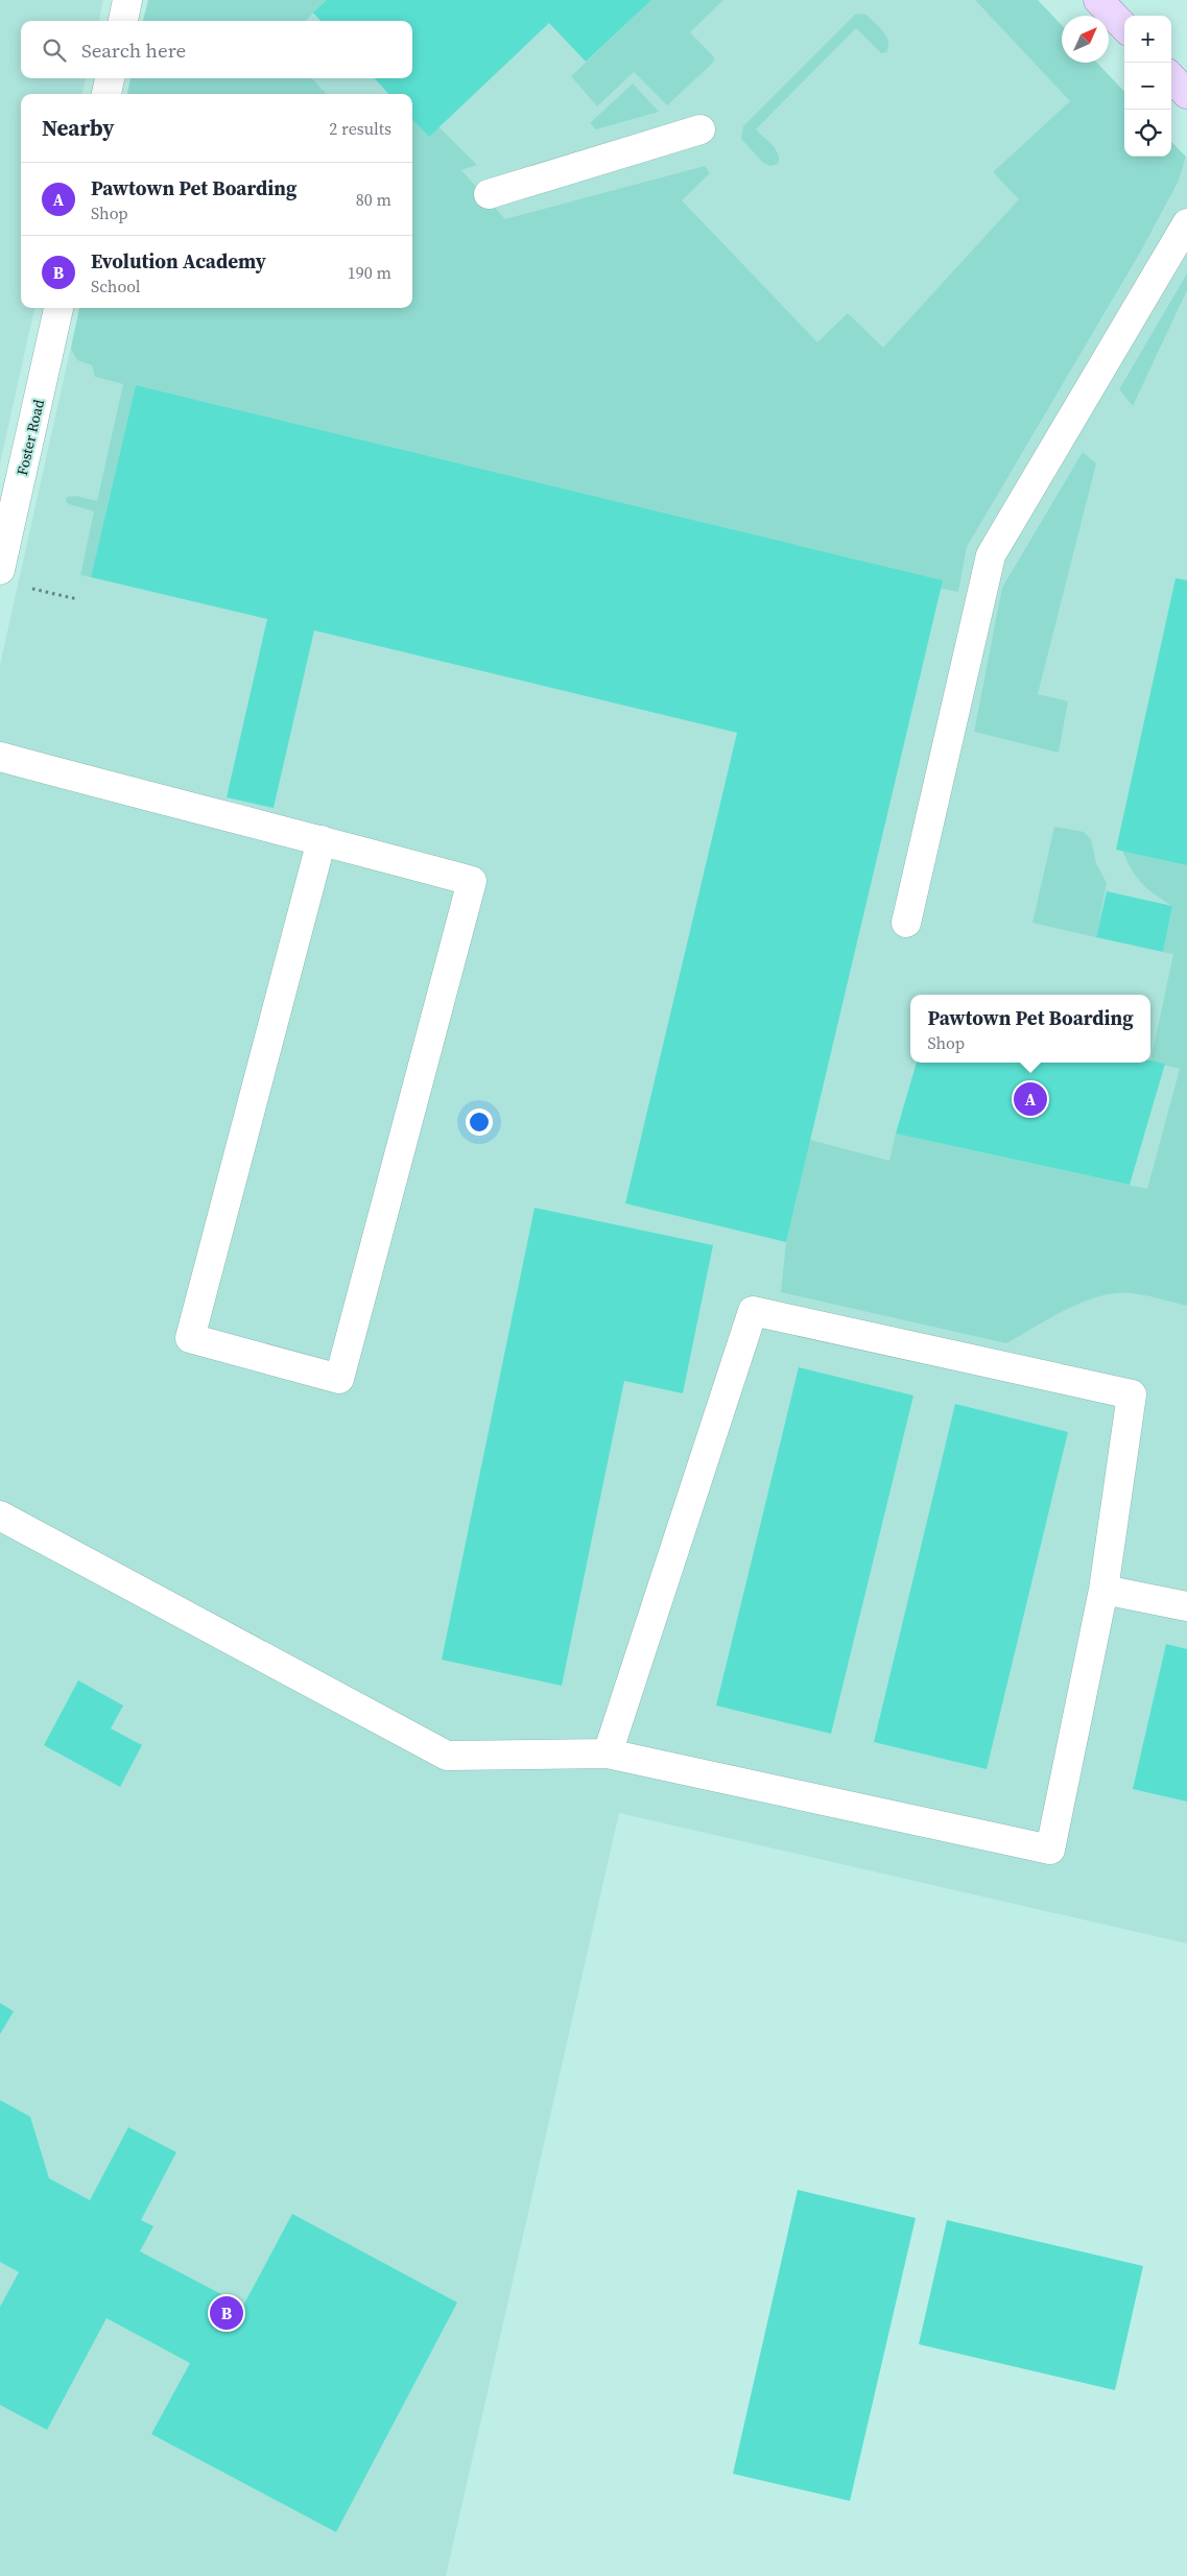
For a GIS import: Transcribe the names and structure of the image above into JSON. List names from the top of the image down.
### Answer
{
  "streets": {
    "street": ["Foster Road"]
  },
  "north": "top right",
  "page": {
    "map_buttons": ["+", "−"],
    "search": "Search here",
    "heading": ["Nearby", "2 results"],
    "list": [
      {
        "mark": "A",
        "name": "Pawtown Pet Boarding",
        "note": "Shop",
        "value": "80 m"
      },
      {
        "mark": "B",
        "name": "Evolution Academy",
        "note": "School",
        "value": "190 m"
      }
    ],
    "popup": ["Pawtown Pet Boarding", "Shop"],
    "pins": ["A", "B"]
  }
}
